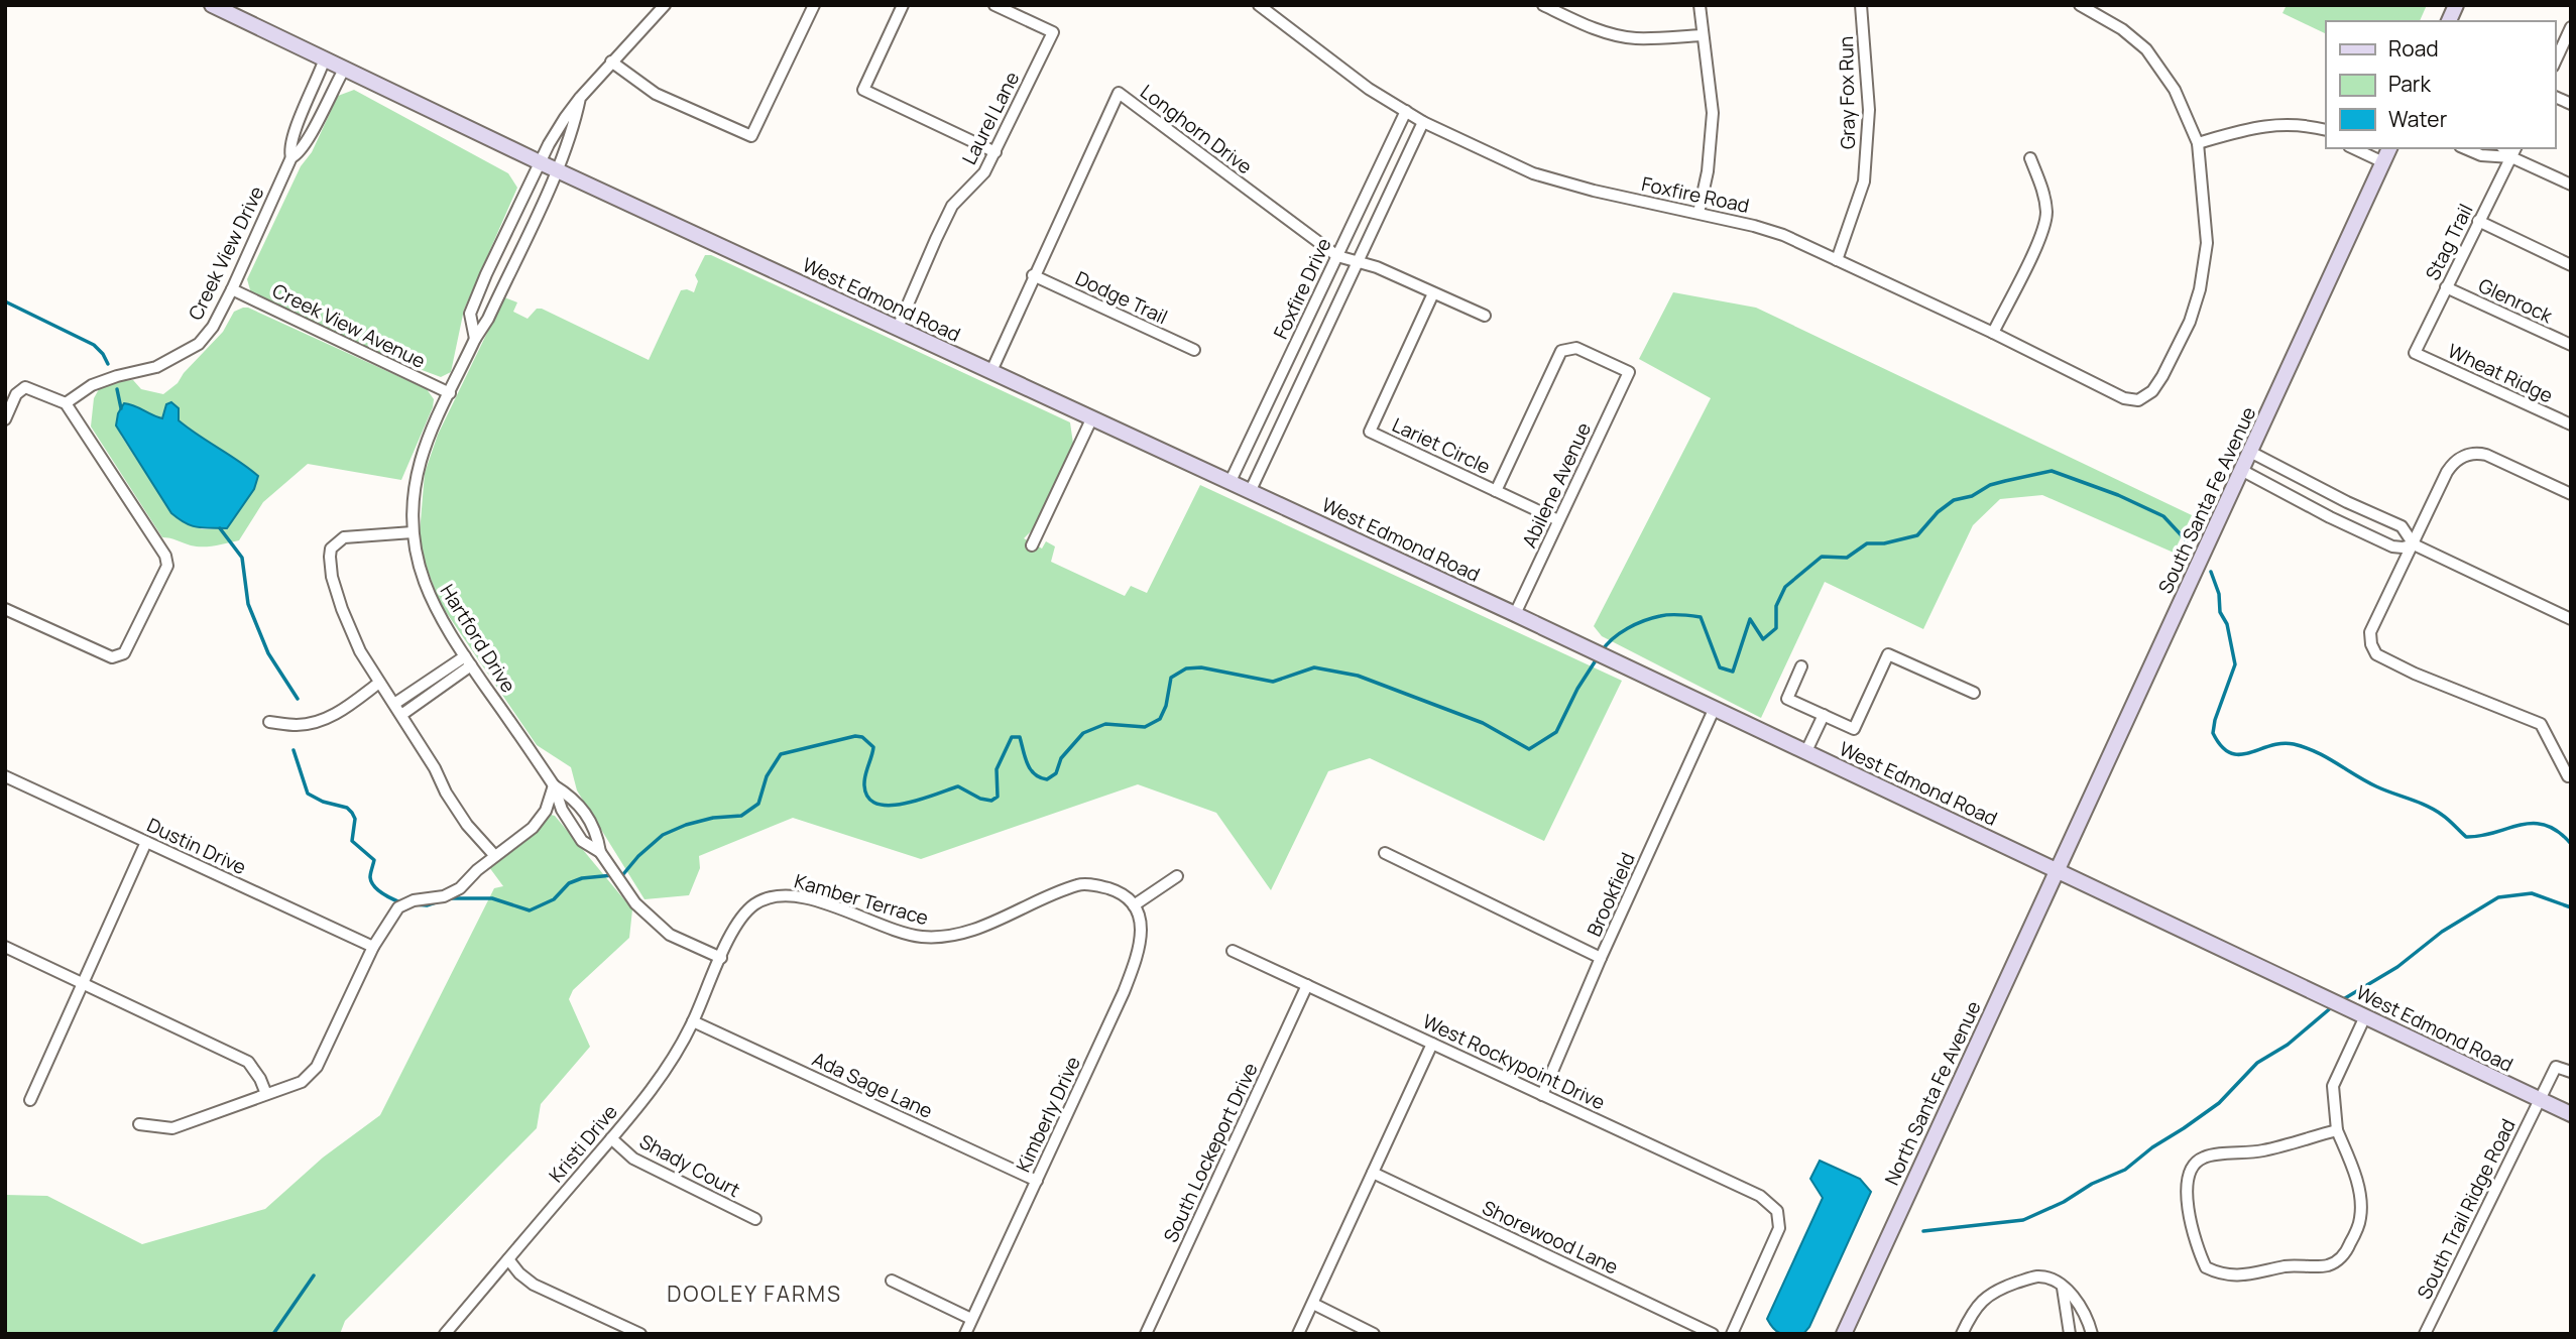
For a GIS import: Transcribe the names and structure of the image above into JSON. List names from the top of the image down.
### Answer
{
  "streets": {
    "main road": ["West Edmond Road", "South Santa Fe Avenue", "North Santa Fe Avenue"],
    "street": [
      "Gray Fox Run",
      "Laurel Lane",
      "Longhorn Drive",
      "Foxfire Road",
      "Stag Trail",
      "Creek View Drive",
      "Foxfire Drive",
      "Dodge Trail",
      "Glenrock",
      "Creek View Avenue",
      "Wheat Ridge",
      "Lariet Circle",
      "Abilene Avenue",
      "Hartford Drive",
      "Dustin Drive",
      "Brookfield",
      "Kamber Terrace",
      "West Rockypoint Drive",
      "Ada Sage Lane",
      "Kimberly Drive",
      "Kristi Drive",
      "South Lockeport Drive",
      "Shady Court",
      "South Trail Ridge Road",
      "Shorewood Lane"
    ]
  },
  "crossings": [
    ["Gray Fox Run", "Foxfire Road"],
    ["Laurel Lane", "West Edmond Road"],
    ["Longhorn Drive", "Foxfire Drive"],
    ["Longhorn Drive", "Dodge Trail"],
    ["Longhorn Drive", "West Edmond Road"],
    ["Longhorn Drive", "Lariet Circle"],
    ["Foxfire Road", "Foxfire Drive"],
    ["Stag Trail", "Glenrock"],
    ["Stag Trail", "Wheat Ridge"],
    ["Creek View Drive", "West Edmond Road"],
    ["Creek View Drive", "Creek View Avenue"],
    ["Foxfire Drive", "West Edmond Road"],
    ["West Edmond Road", "Abilene Avenue"],
    ["West Edmond Road", "South Santa Fe Avenue"],
    ["West Edmond Road", "Hartford Drive"],
    ["West Edmond Road", "Brookfield"],
    ["West Edmond Road", "North Santa Fe Avenue"],
    ["West Edmond Road", "South Trail Ridge Road"],
    ["Creek View Avenue", "Hartford Drive"],
    ["Lariet Circle", "Abilene Avenue"],
    ["South Santa Fe Avenue", "North Santa Fe Avenue"],
    ["Hartford Drive", "Kamber Terrace"],
    ["Hartford Drive", "Kristi Drive"],
    ["Brookfield", "West Rockypoint Drive"],
    ["Kamber Terrace", "Kimberly Drive"],
    ["Kamber Terrace", "Kristi Drive"],
    ["West Rockypoint Drive", "South Lockeport Drive"],
    ["Ada Sage Lane", "Kimberly Drive"],
    ["Ada Sage Lane", "Kristi Drive"],
    ["Kristi Drive", "Shady Court"]
  ],
  "districts": ["DOOLEY FARMS"],
  "legend": ["Road", "Park", "Water"]
}
